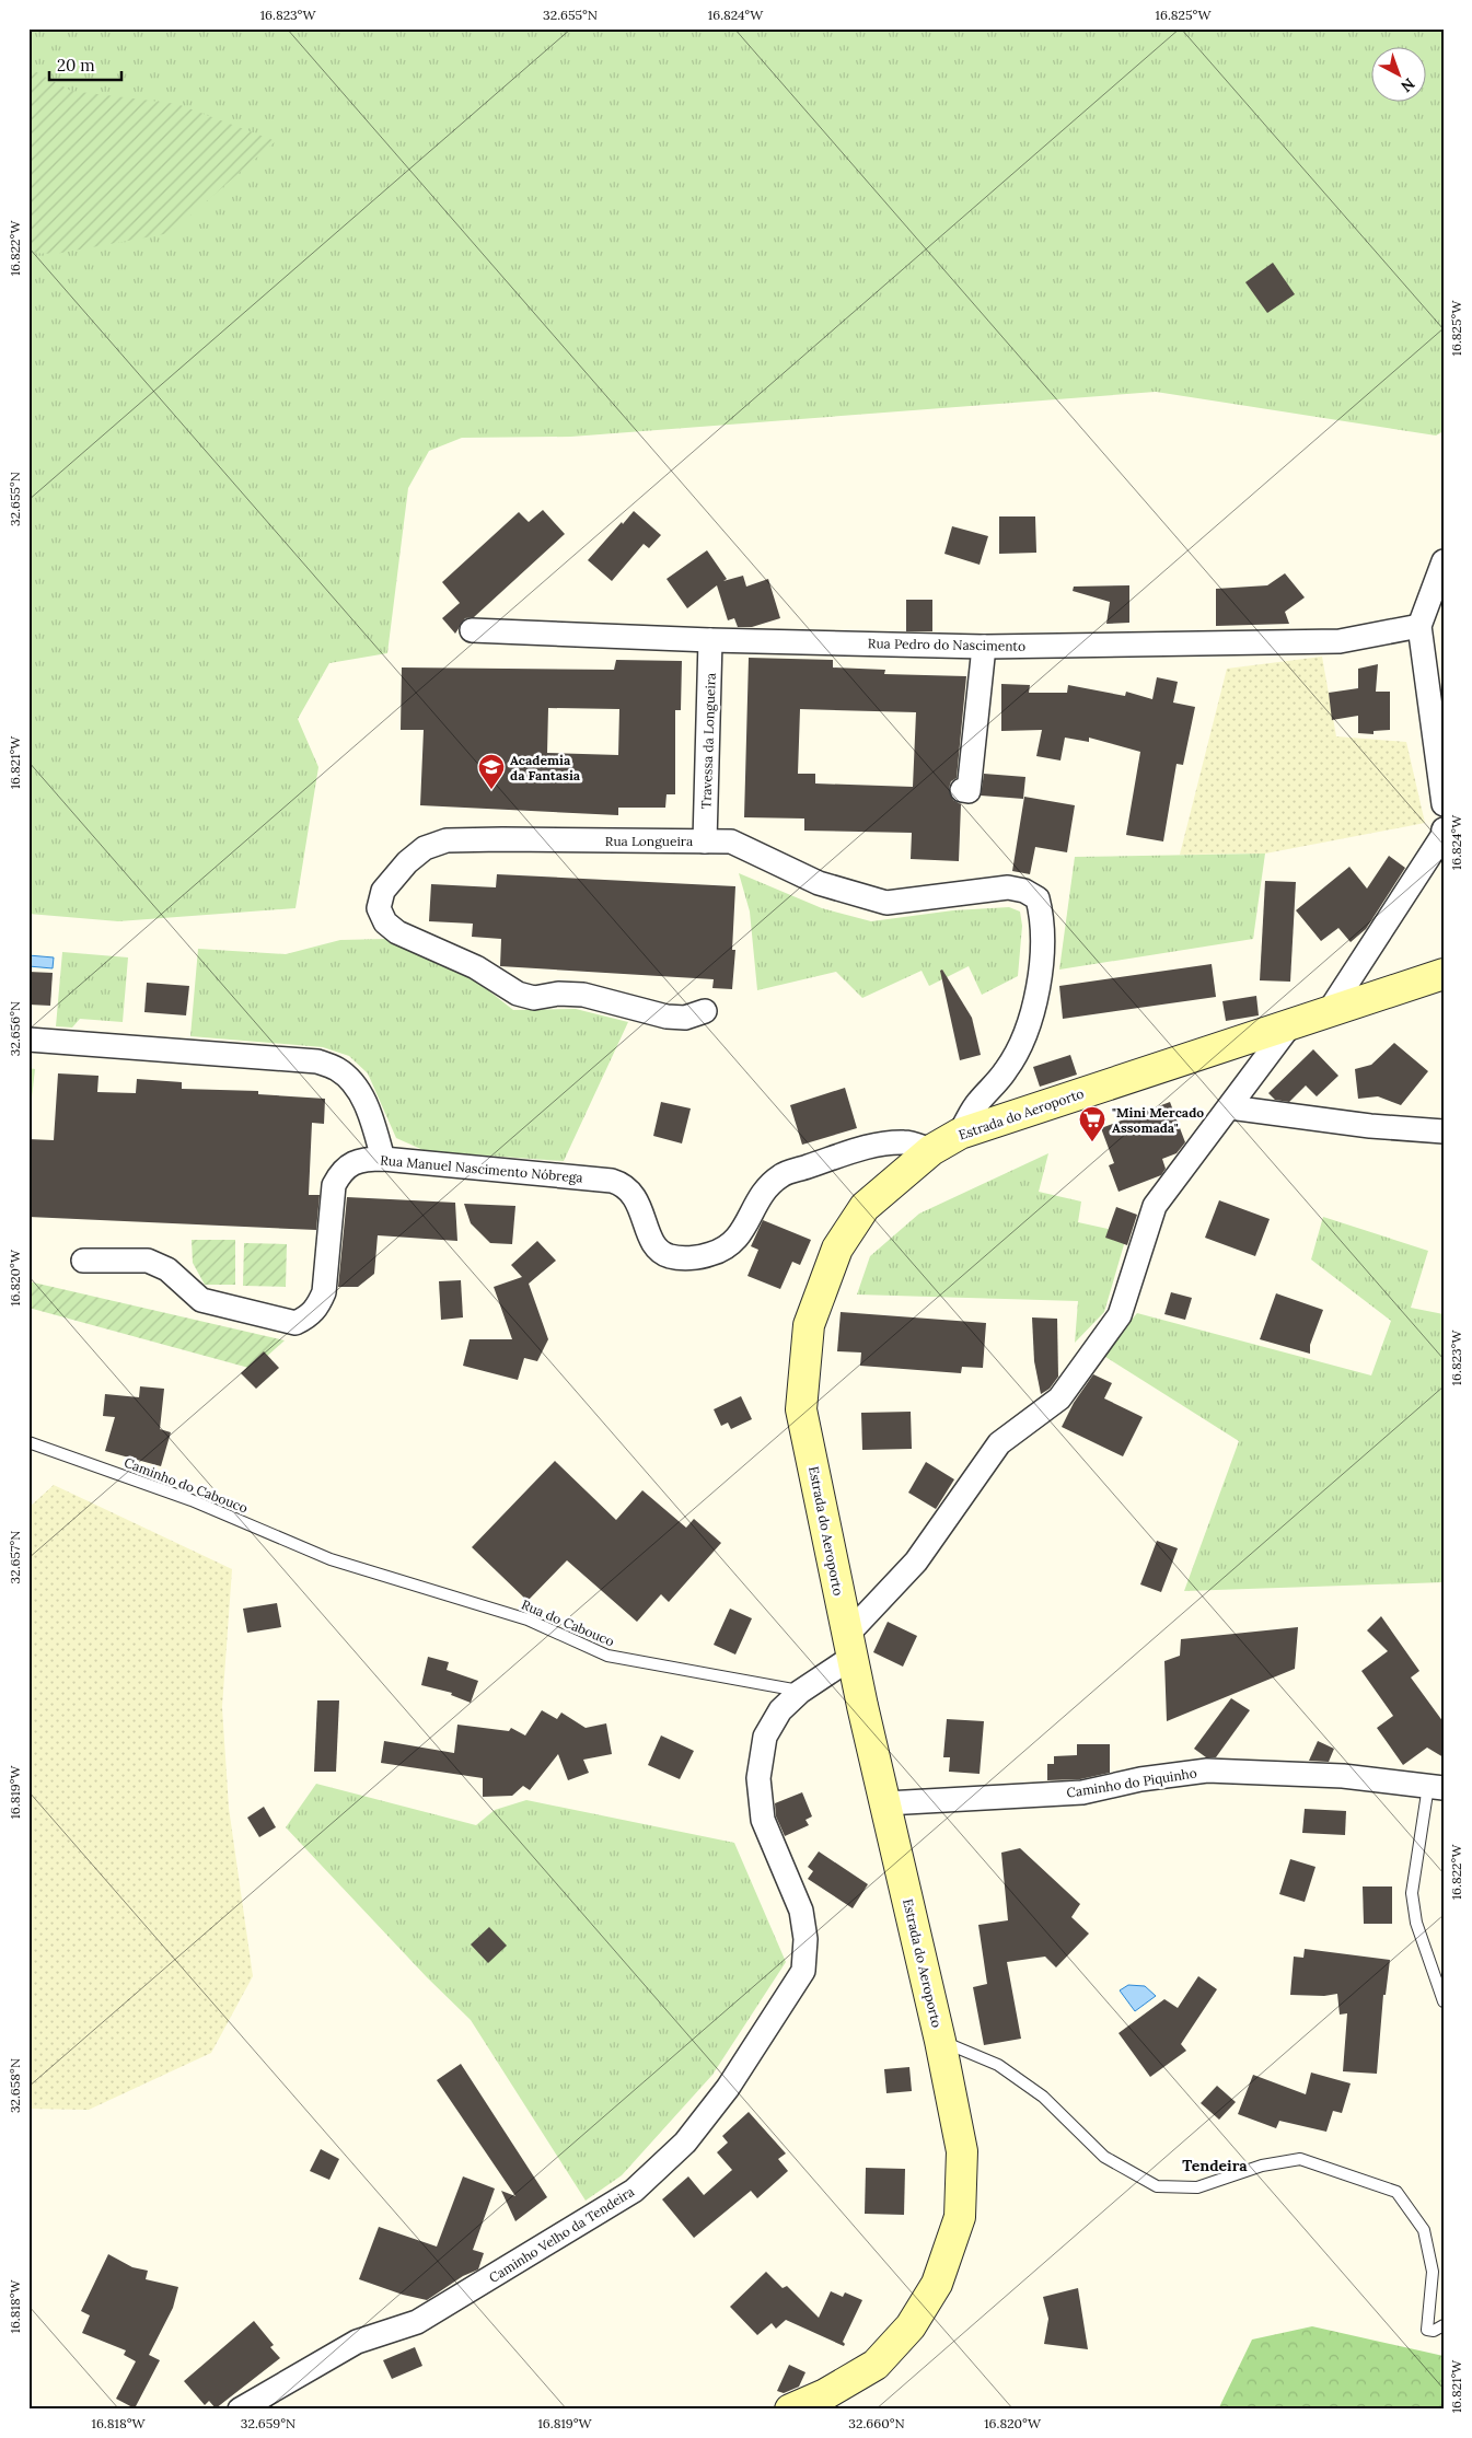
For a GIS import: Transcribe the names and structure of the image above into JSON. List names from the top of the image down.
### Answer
{
  "streets": {
    "main road": ["Estrada do Aeroporto"],
    "street": [
      "Rua Pedro do Nascimento",
      "Travessa da Longueira",
      "Rua Longueira",
      "Rua Manuel Nascimento Nóbrega",
      "Caminho do Piquinho",
      "Caminho Velho da Tendeira"
    ],
    "lane": ["Caminho do Cabouco", "Rua do Cabouco"]
  },
  "crossings": [
    ["Rua Pedro do Nascimento", "Travessa da Longueira"],
    ["Travessa da Longueira", "Rua Longueira"],
    ["Rua Longueira", "Estrada do Aeroporto"],
    ["Estrada do Aeroporto", "Rua Manuel Nascimento Nóbrega"],
    ["Estrada do Aeroporto", "Caminho do Piquinho"],
    ["Estrada do Aeroporto", "Caminho Velho da Tendeira"],
    ["Caminho do Cabouco", "Rua do Cabouco"],
    ["Rua do Cabouco", "Caminho Velho da Tendeira"]
  ],
  "districts": ["Tendeira"],
  "places": {
    "school or university": ["Academia da Fantasia"],
    "supermarket": ["\"Mini Mercado Assomada\""]
  },
  "scale_bar": "20 m",
  "north": "bottom right",
  "coordinates": [
    "16.823°W",
    "32.655°N",
    "16.824°W",
    "16.825°W",
    "16.822°W",
    "16.821°W",
    "32.656°N",
    "16.820°W",
    "32.657°N",
    "16.819°W",
    "32.658°N",
    "16.818°W",
    "32.659°N",
    "32.660°N"
  ]
}
